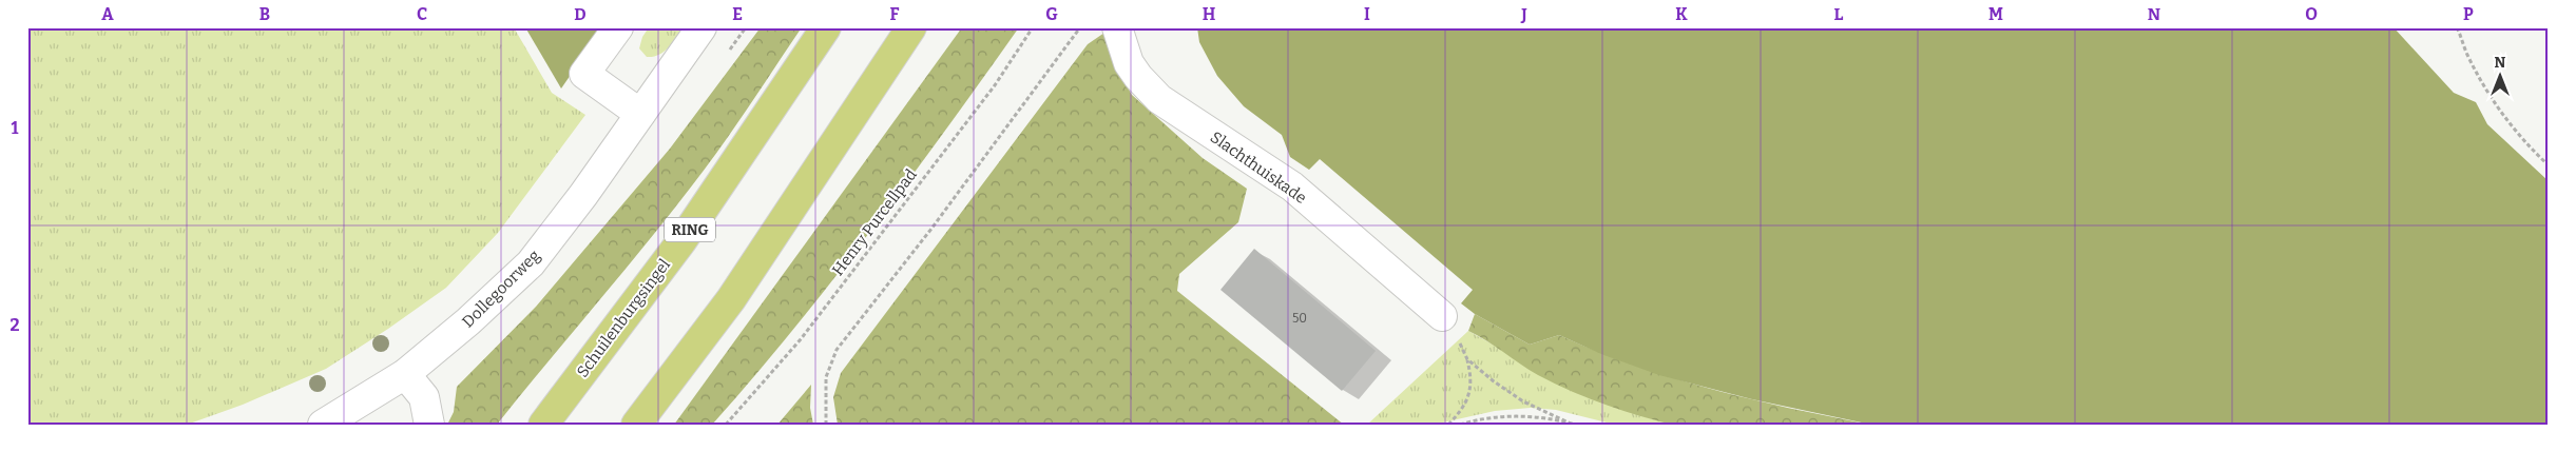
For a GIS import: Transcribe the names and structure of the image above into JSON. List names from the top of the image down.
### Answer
{
  "streets": {
    "main road": ["RING", "Schuilenburgsingel"],
    "street": ["Slachthuiskade", "Dollegoorweg"],
    "path": ["Henry Purcellpad"]
  },
  "house_numbers": ["50"],
  "north": "top",
  "grid": {
    "columns": [
      "A",
      "B",
      "C",
      "D",
      "E",
      "F",
      "G",
      "H",
      "I",
      "J",
      "K",
      "L",
      "M",
      "N",
      "O",
      "P"
    ],
    "rows": ["1", "2"]
  }
}
